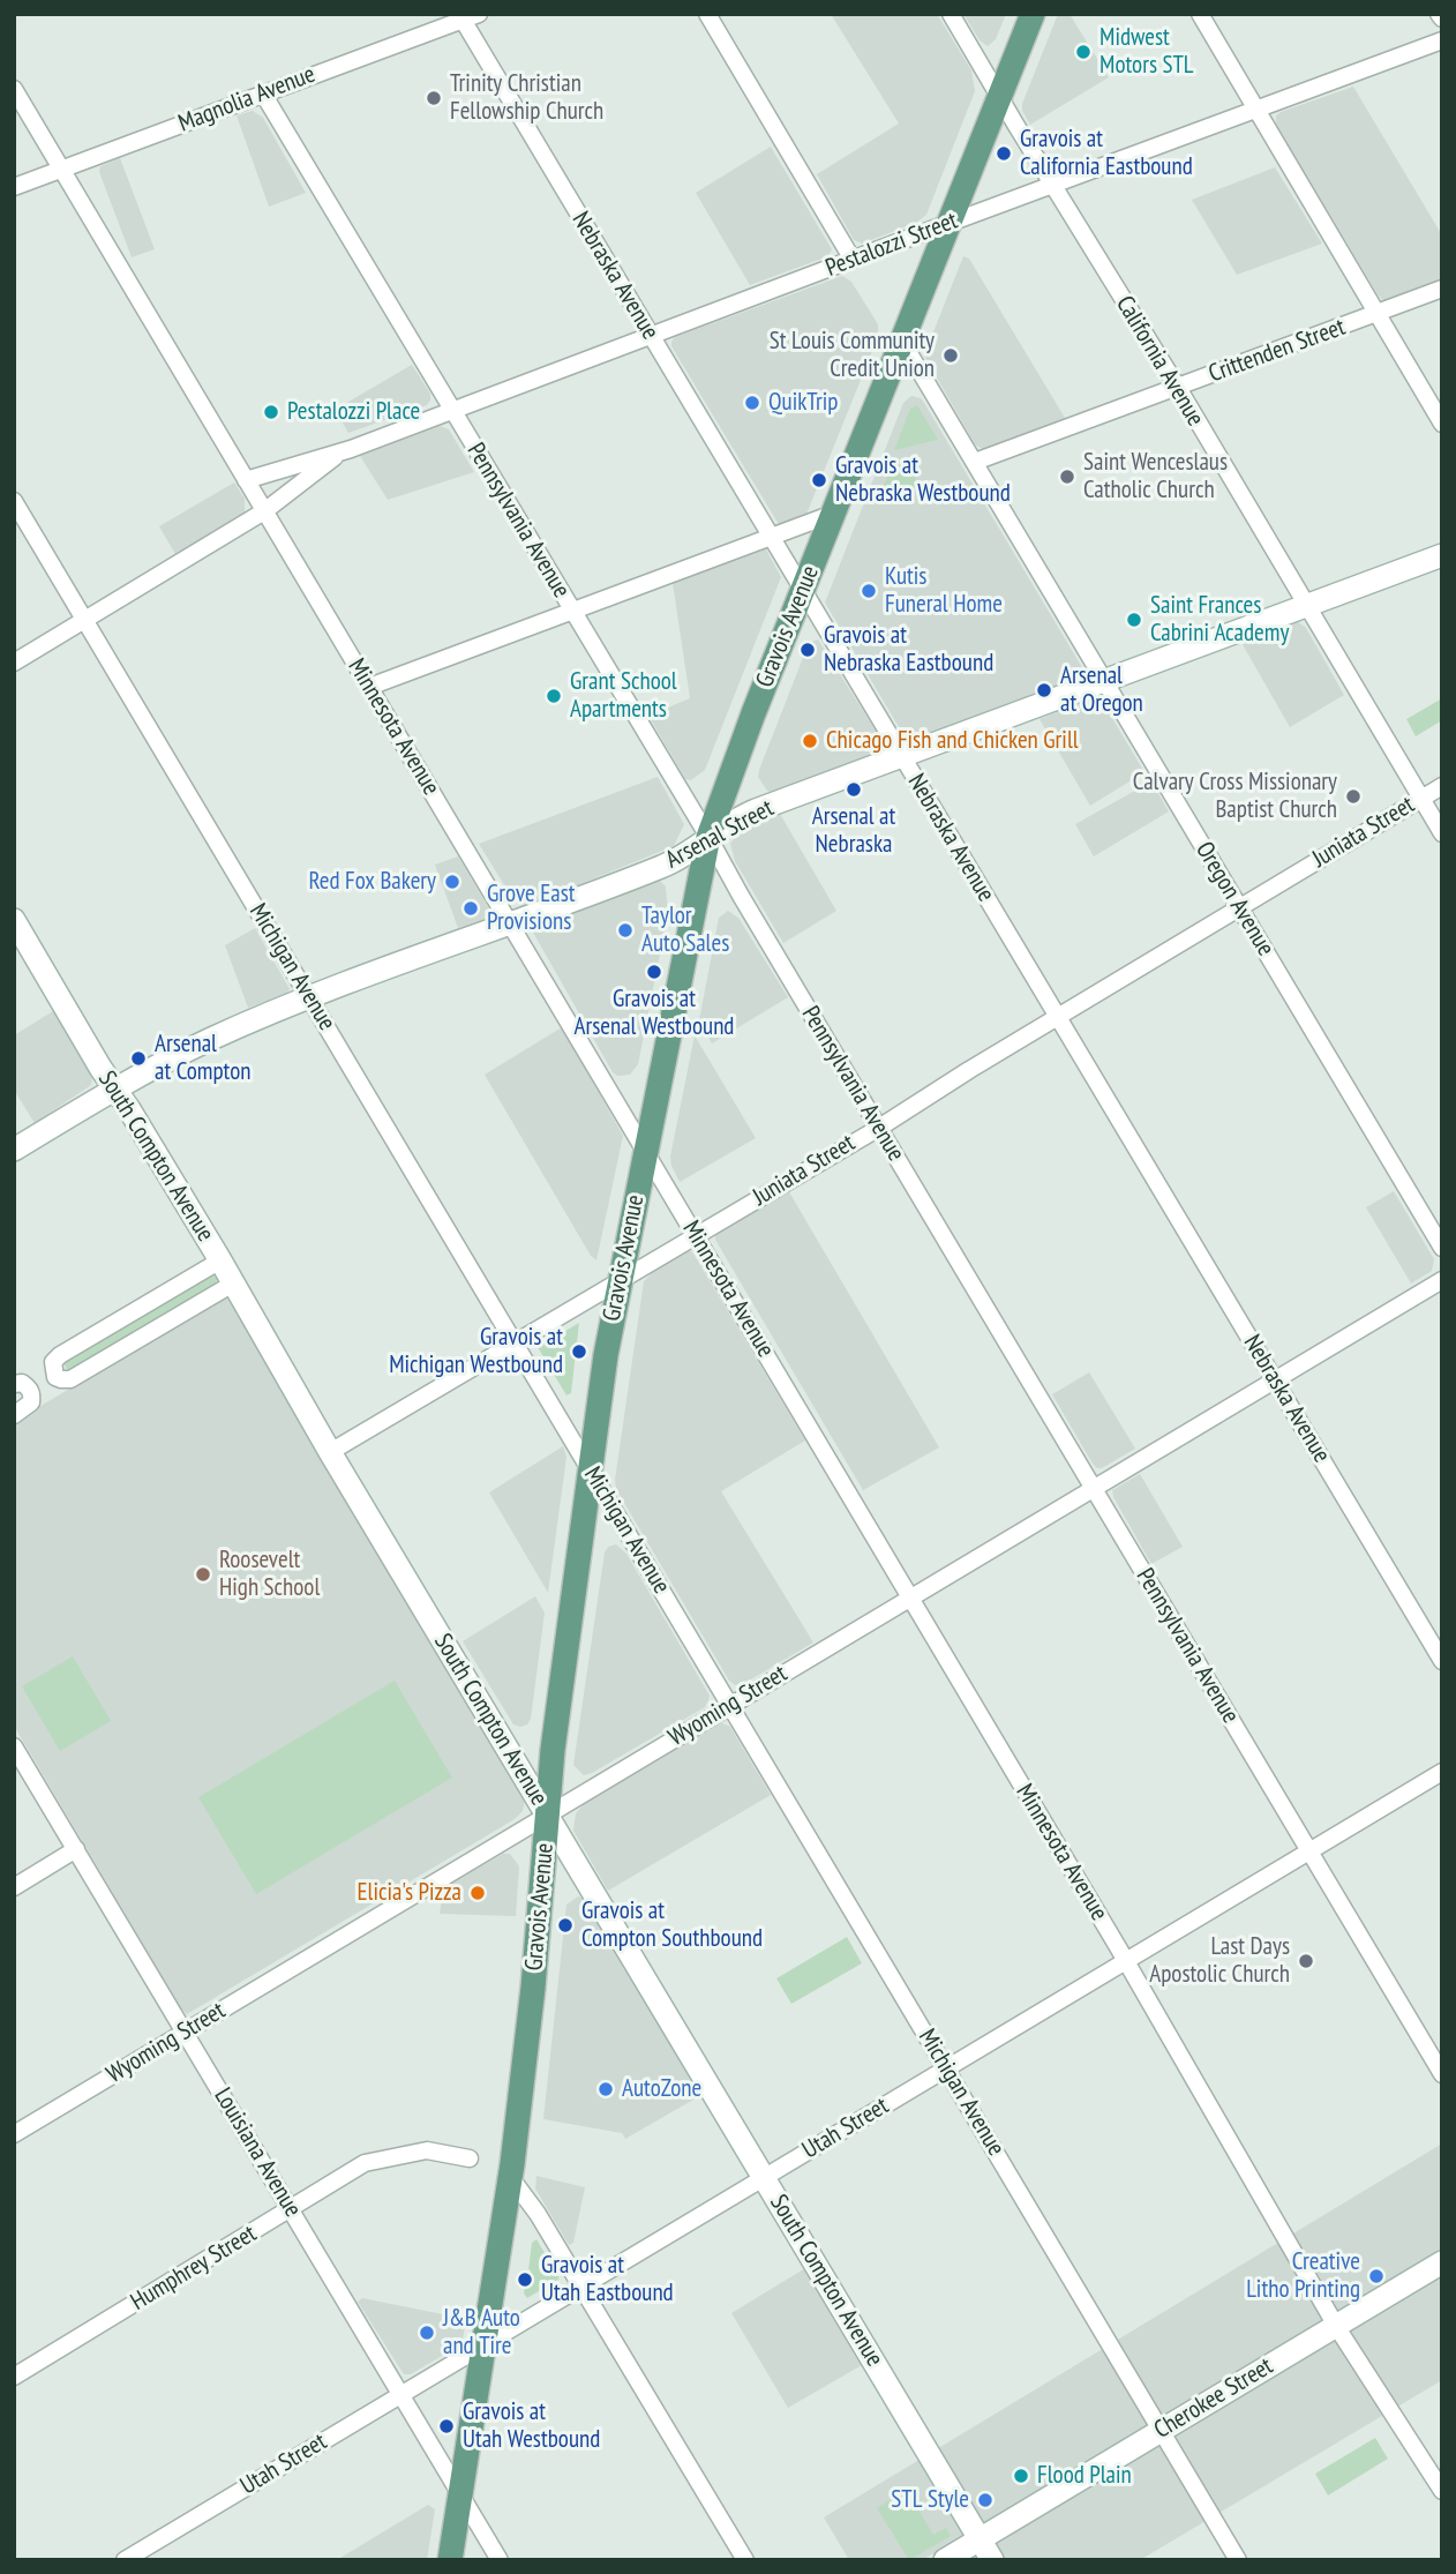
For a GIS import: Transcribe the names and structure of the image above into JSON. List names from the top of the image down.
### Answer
{
  "streets": {
    "main road": [
      "Gravois Avenue",
      "Arsenal Street",
      "South Compton Avenue",
      "Cherokee Street"
    ],
    "street": [
      "Magnolia Avenue",
      "Pestalozzi Street",
      "Nebraska Avenue",
      "Crittenden Street",
      "California Avenue",
      "Pennsylvania Avenue",
      "Minnesota Avenue",
      "Juniata Street",
      "Oregon Avenue",
      "Michigan Avenue",
      "Wyoming Street",
      "Utah Street",
      "Louisiana Avenue",
      "Humphrey Street"
    ]
  },
  "crossings": [
    ["Magnolia Avenue", "Nebraska Avenue"],
    ["Magnolia Avenue", "Pennsylvania Avenue"],
    ["Magnolia Avenue", "Minnesota Avenue"],
    ["Pestalozzi Street", "Nebraska Avenue"],
    ["Pestalozzi Street", "California Avenue"],
    ["Pestalozzi Street", "Pennsylvania Avenue"],
    ["Pestalozzi Street", "Gravois Avenue"],
    ["Pestalozzi Street", "Minnesota Avenue"],
    ["Pestalozzi Street", "Michigan Avenue"],
    ["Nebraska Avenue", "Gravois Avenue"],
    ["Nebraska Avenue", "Juniata Street"],
    ["Nebraska Avenue", "Arsenal Street"],
    ["Nebraska Avenue", "Wyoming Street"],
    ["Crittenden Street", "California Avenue"],
    ["Crittenden Street", "Oregon Avenue"],
    ["California Avenue", "Gravois Avenue"],
    ["California Avenue", "Juniata Street"],
    ["California Avenue", "Arsenal Street"],
    ["Pennsylvania Avenue", "Gravois Avenue"],
    ["Pennsylvania Avenue", "Juniata Street"],
    ["Pennsylvania Avenue", "Arsenal Street"],
    ["Pennsylvania Avenue", "Wyoming Street"],
    ["Pennsylvania Avenue", "Utah Street"],
    ["Gravois Avenue", "Minnesota Avenue"],
    ["Gravois Avenue", "Juniata Street"],
    ["Gravois Avenue", "Arsenal Street"],
    ["Gravois Avenue", "Oregon Avenue"],
    ["Gravois Avenue", "Michigan Avenue"],
    ["Gravois Avenue", "South Compton Avenue"],
    ["Gravois Avenue", "Wyoming Street"],
    ["Gravois Avenue", "Utah Street"],
    ["Gravois Avenue", "Louisiana Avenue"],
    ["Minnesota Avenue", "Juniata Street"],
    ["Minnesota Avenue", "Arsenal Street"],
    ["Minnesota Avenue", "Wyoming Street"],
    ["Minnesota Avenue", "Utah Street"],
    ["Minnesota Avenue", "Cherokee Street"],
    ["Juniata Street", "Oregon Avenue"],
    ["Juniata Street", "Michigan Avenue"],
    ["Juniata Street", "South Compton Avenue"],
    ["Arsenal Street", "Oregon Avenue"],
    ["Arsenal Street", "Michigan Avenue"],
    ["Arsenal Street", "South Compton Avenue"],
    ["Michigan Avenue", "Wyoming Street"],
    ["Michigan Avenue", "Utah Street"],
    ["Michigan Avenue", "Cherokee Street"],
    ["South Compton Avenue", "Wyoming Street"],
    ["South Compton Avenue", "Utah Street"],
    ["South Compton Avenue", "Cherokee Street"],
    ["Wyoming Street", "Louisiana Avenue"],
    ["Utah Street", "Louisiana Avenue"],
    ["Louisiana Avenue", "Humphrey Street"]
  ],
  "places": [
    "Midwest Motors STL",
    "Trinity Christian Fellowship Church",
    "Gravois at California Eastbound",
    "St Louis Community Credit Union",
    "QuikTrip",
    "Pestalozzi Place",
    "Saint Wenceslaus Catholic Church",
    "Gravois at Nebraska Westbound",
    "Kutis Funeral Home",
    "Saint Frances Cabrini Academy",
    "Gravois at Nebraska Eastbound",
    "Arsenal at Oregon",
    "Grant School Apartments",
    "Chicago Fish and Chicken Grill",
    "Arsenal at Nebraska",
    "Calvary Cross Missionary Baptist Church",
    "Red Fox Bakery",
    "Grove East Provisions",
    "Taylor Auto Sales",
    "Gravois at Arsenal Westbound",
    "Arsenal at Compton",
    "Gravois at Michigan Westbound",
    "Roosevelt High School",
    "Elicia's Pizza",
    "Gravois at Compton Southbound",
    "Last Days Apostolic Church",
    "AutoZone",
    "Creative Litho Printing",
    "Gravois at Utah Eastbound",
    "J&B Auto and Tire",
    "Gravois at Utah Westbound",
    "Flood Plain",
    "STL Style"
  ]
}
